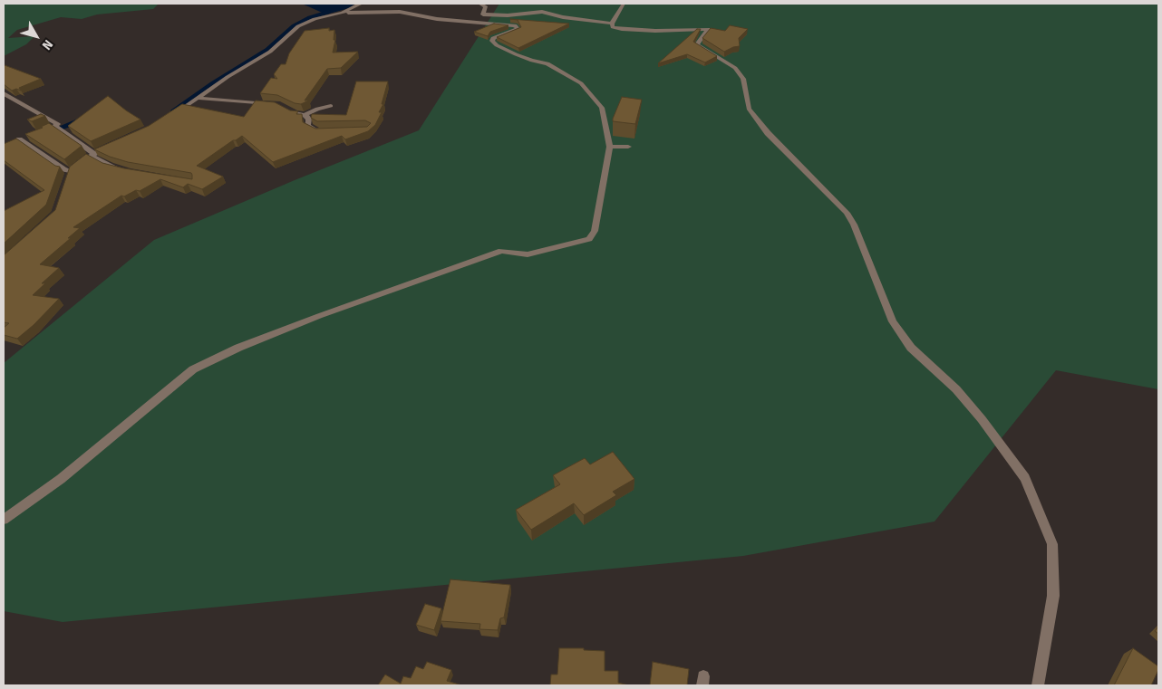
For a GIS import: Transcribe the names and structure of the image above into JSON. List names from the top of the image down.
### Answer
{
  "north": "bottom right"
}
